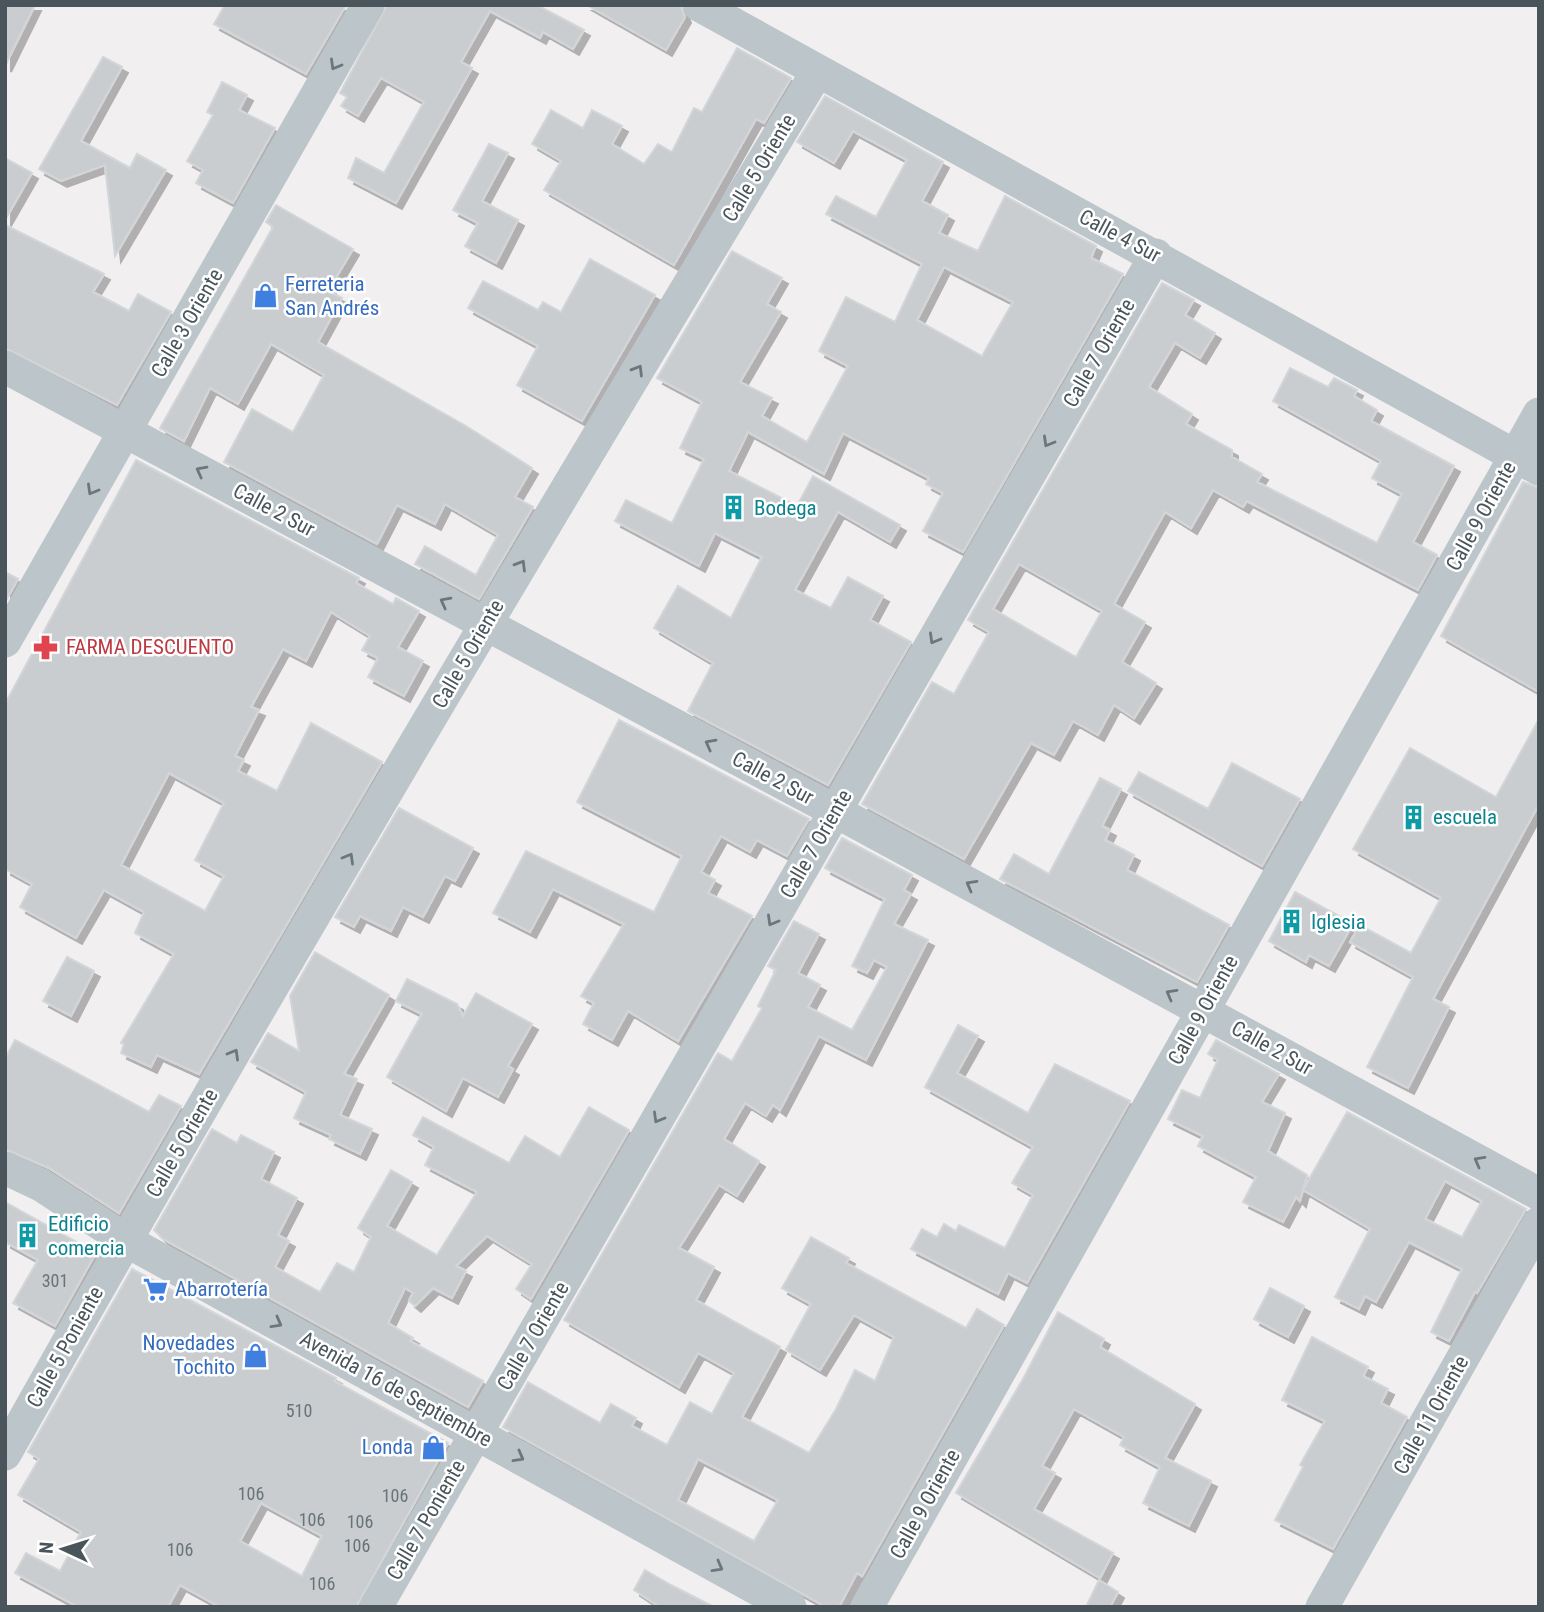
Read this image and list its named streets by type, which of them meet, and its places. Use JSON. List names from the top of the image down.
{
  "streets": {
    "street": [
      "Calle 5 Oriente",
      "Calle 4 Sur",
      "Calle 3 Oriente",
      "Calle 7 Oriente",
      "Calle 2 Sur",
      "Calle 9 Oriente",
      "Calle 5 Poniente",
      "Avenida 16 de Septiembre",
      "Calle 11 Oriente",
      "Calle 7 Poniente"
    ]
  },
  "crossings": [
    ["Calle 5 Oriente", "Calle 4 Sur"],
    ["Calle 5 Oriente", "Calle 2 Sur"],
    ["Calle 5 Oriente", "Calle 5 Poniente"],
    ["Calle 5 Oriente", "Avenida 16 de Septiembre"],
    ["Calle 4 Sur", "Calle 7 Oriente"],
    ["Calle 4 Sur", "Calle 9 Oriente"],
    ["Calle 3 Oriente", "Calle 2 Sur"],
    ["Calle 7 Oriente", "Calle 2 Sur"],
    ["Calle 7 Oriente", "Avenida 16 de Septiembre"],
    ["Calle 7 Oriente", "Calle 7 Poniente"],
    ["Calle 2 Sur", "Calle 9 Oriente"],
    ["Calle 5 Poniente", "Avenida 16 de Septiembre"],
    ["Avenida 16 de Septiembre", "Calle 7 Poniente"]
  ],
  "one_way": [
    "Calle 5 Oriente",
    "Calle 3 Oriente",
    "Calle 7 Oriente",
    "Calle 2 Sur",
    "Avenida 16 de Septiembre"
  ],
  "places": {
    "shop": ["Ferreteria San Andrés", "Novedades Tochito", "Londa"],
    "building": [
      "Bodega",
      "escuela",
      "Iglesia",
      "Edificio comercia"
    ],
    "pharmacy": ["FARMA DESCUENTO"],
    "supermarket": ["Abarrotería"]
  },
  "house_numbers": [
    "301",
    "510",
    "106",
    "106",
    "106",
    "106",
    "106",
    "106",
    "106"
  ],
  "north": "left"
}
